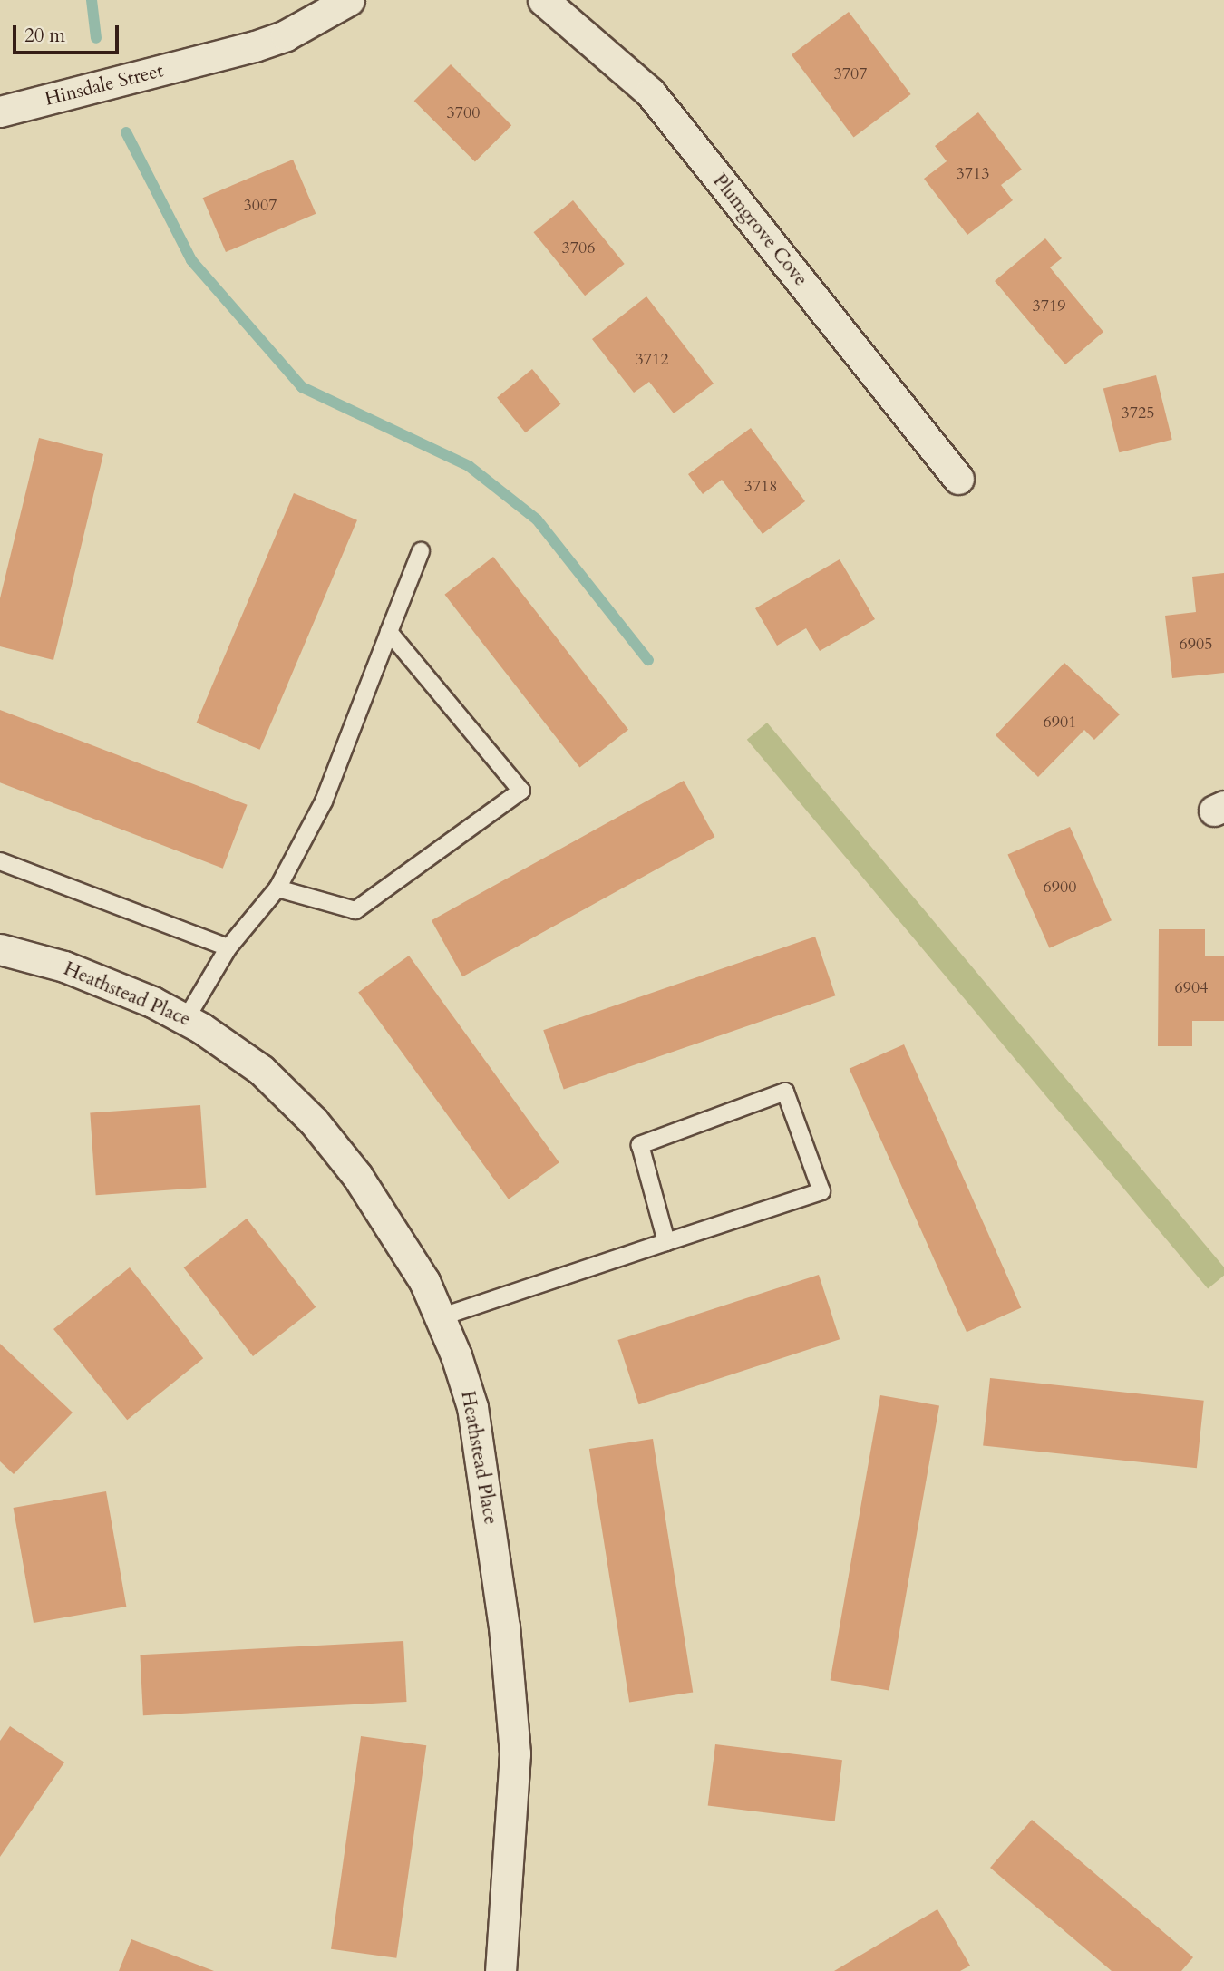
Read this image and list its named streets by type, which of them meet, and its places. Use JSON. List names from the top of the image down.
{
  "streets": {
    "street": ["Hinsdale Street", "Plumgrove Cove", "Heathstead Place"]
  },
  "house_numbers": [
    "3707",
    "3700",
    "3713",
    "3007",
    "3706",
    "3719",
    "3712",
    "3725",
    "3718",
    "6905",
    "6901",
    "6900",
    "6904"
  ],
  "scale_bar": "20 m"
}
